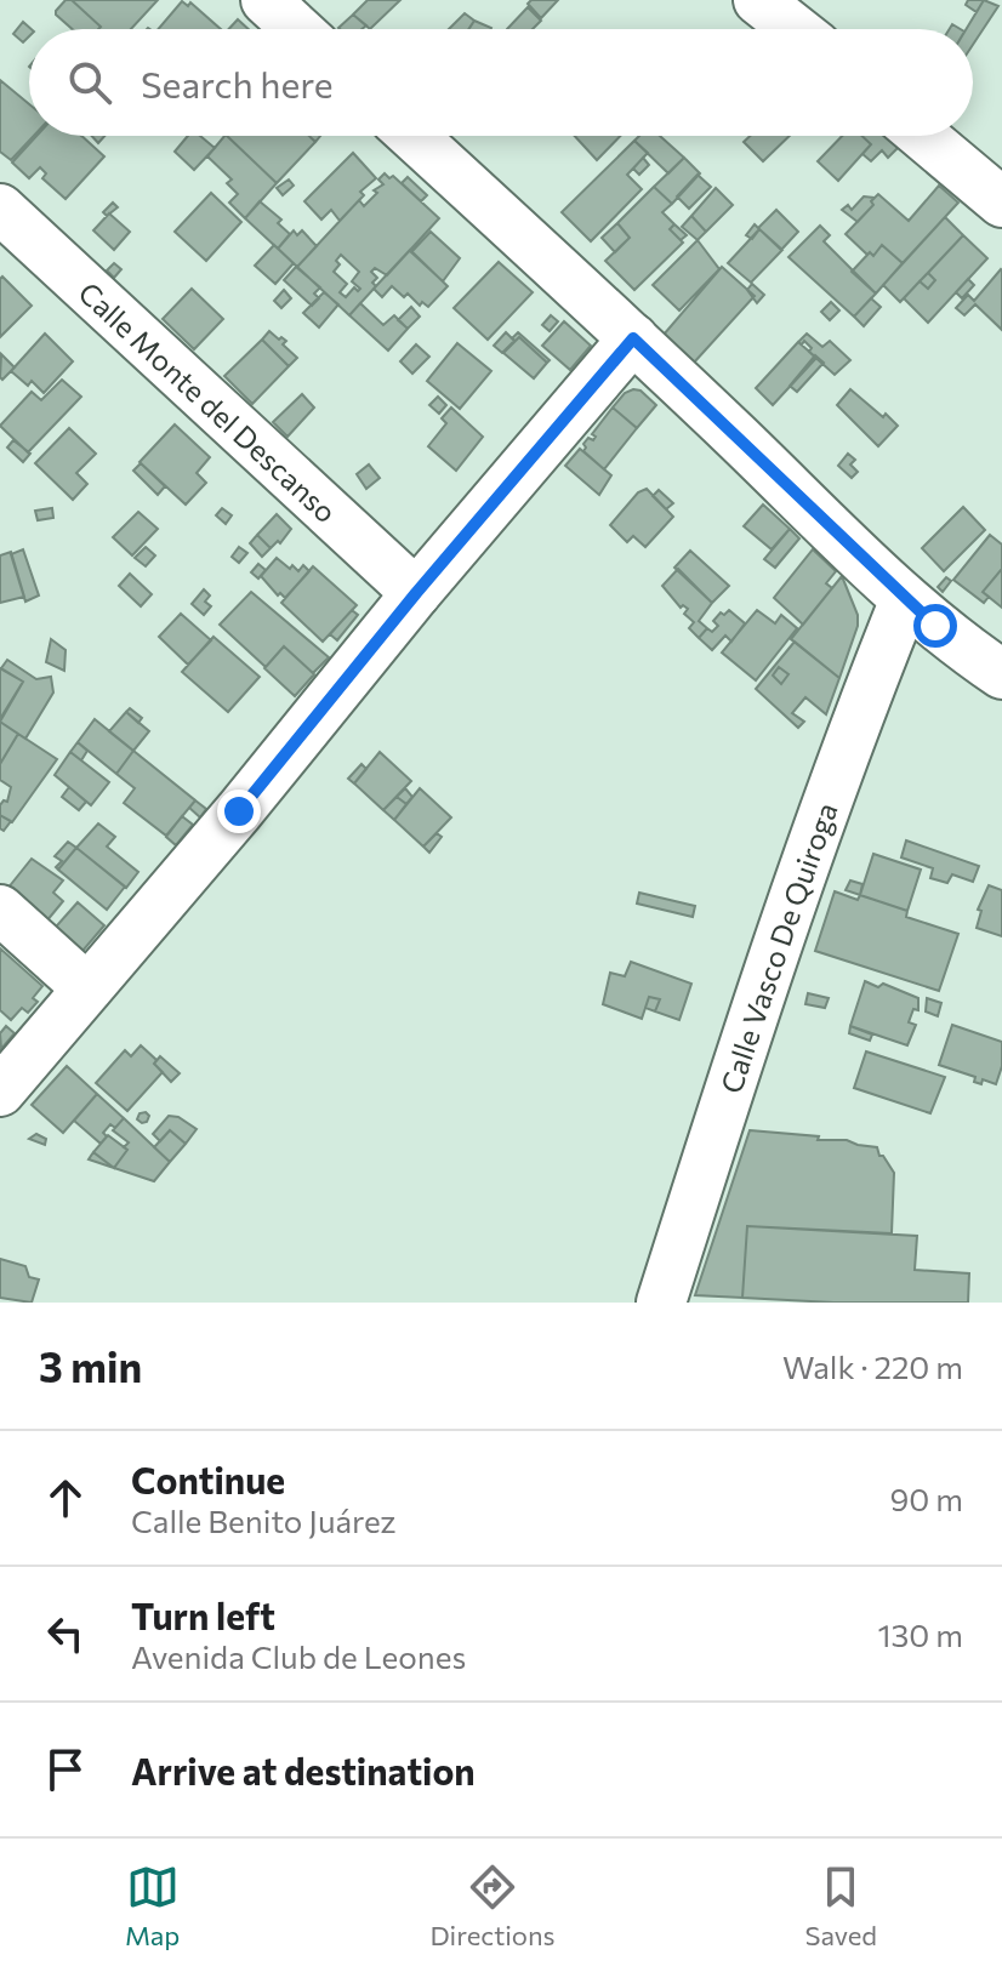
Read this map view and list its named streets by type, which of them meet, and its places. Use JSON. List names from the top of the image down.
{
  "streets": {
    "street": ["Calle Monte del Descanso", "Calle Vasco De Quiroga"]
  },
  "page": {
    "search": "Search here",
    "heading": ["3 min", "Walk · 220 m"],
    "list": [
      ["Continue", "Calle Benito Juárez", "90 m"],
      ["Turn left", "Avenida Club de Leones", "130 m"],
      "Arrive at destination"
    ],
    "nav": ["Map", "Directions", "Saved"]
  }
}
